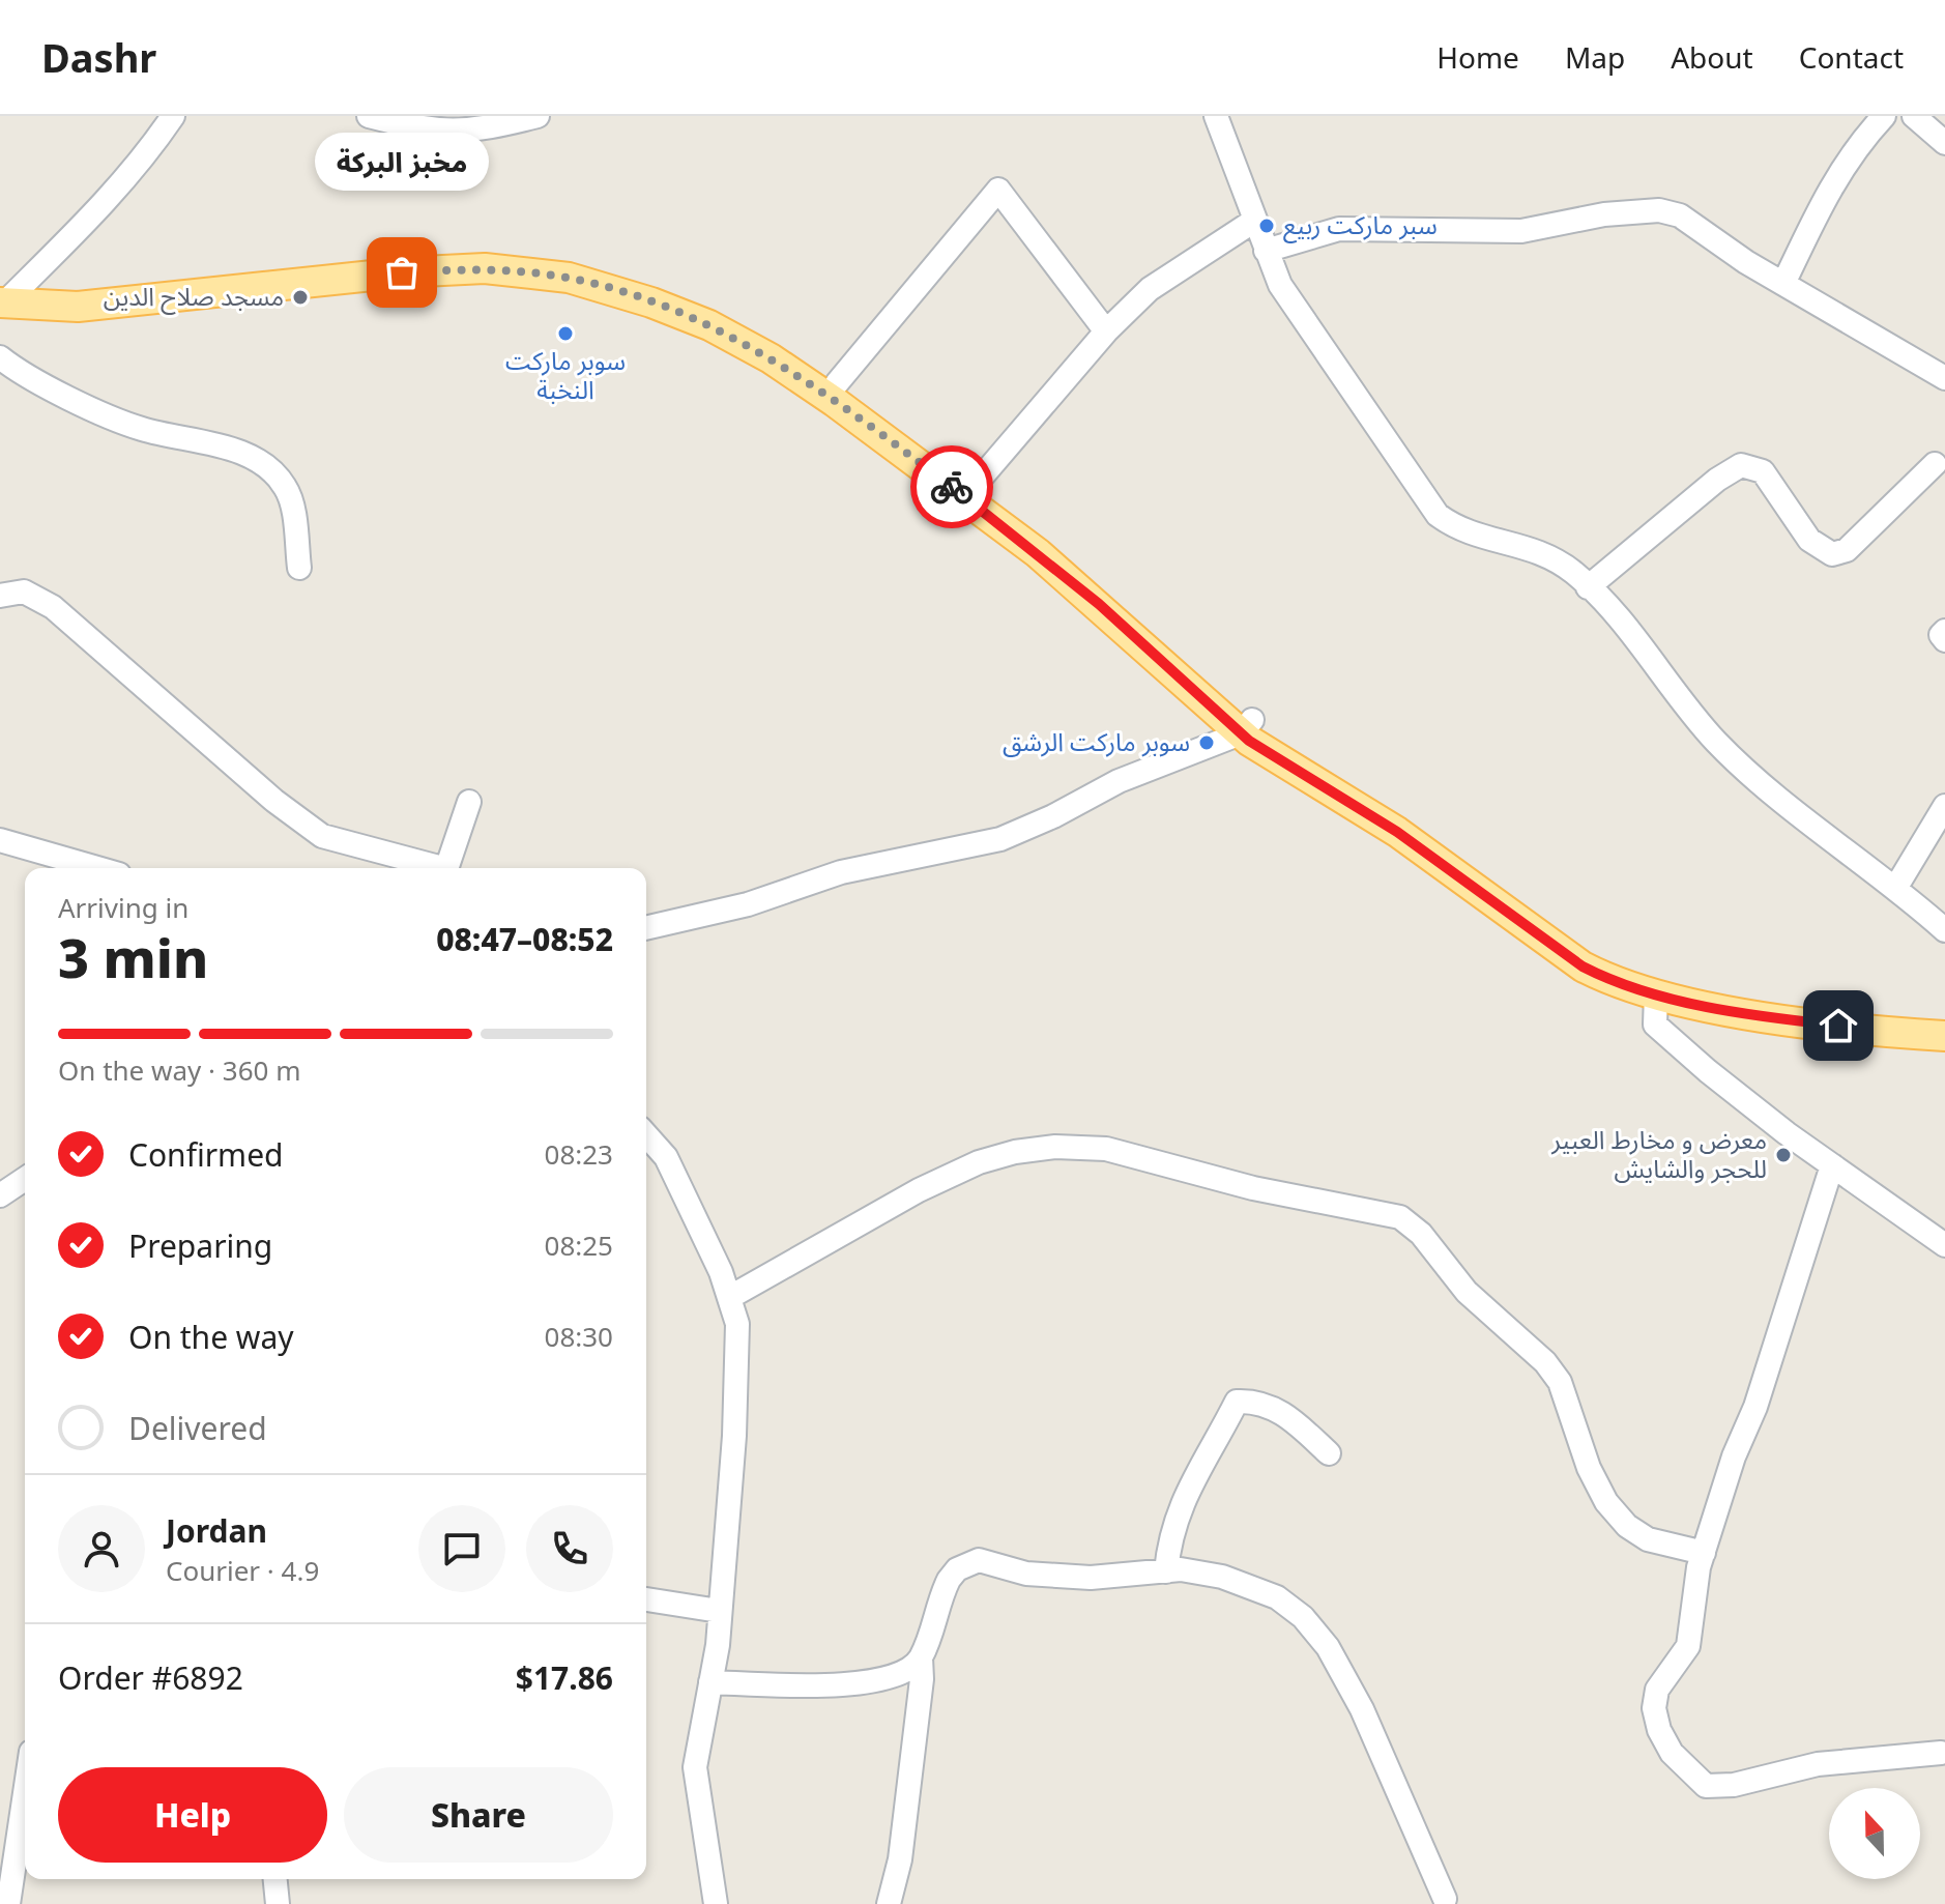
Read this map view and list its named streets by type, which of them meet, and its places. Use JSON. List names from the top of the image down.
{
  "places": [
    "سبر ماركت ربيع",
    "مخبز البركة",
    "مسجد صلاح الدين",
    "سوبر ماركت النخبة",
    "سوبر ماركت الرشق",
    "معرض و مخارط العبير للحجر والشايش"
  ],
  "north": "top",
  "page": {
    "header": "Dashr",
    "nav": [
      "Home",
      "Map",
      "About",
      "Contact"
    ],
    "bubble": "مخبز البركة",
    "heading": ["3 min", "Arriving in", "08:47–08:52"],
    "panel": [
      "Jordan",
      "Courier · 4.9",
      "Order #6892",
      "$17.86"
    ],
    "bar": "On the way · 360 m",
    "list": [
      ["Confirmed", "08:23"],
      ["Preparing", "08:25"],
      ["On the way", "08:30"],
      "Delivered"
    ],
    "buttons": ["Help", "Share"]
  }
}
